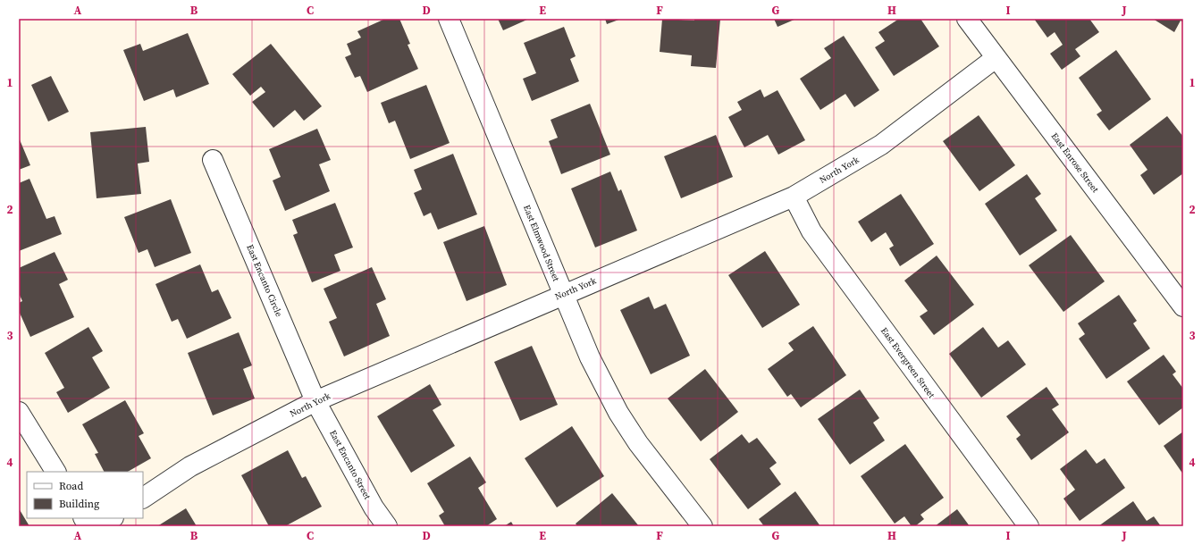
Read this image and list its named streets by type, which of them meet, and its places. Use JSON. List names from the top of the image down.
{
  "streets": {
    "street": [
      "East Enrose Street",
      "North York",
      "East Elmwood Street",
      "East Encanto Circle",
      "East Evergreen Street",
      "East Encanto Street"
    ]
  },
  "crossings": [
    ["East Enrose Street", "North York"],
    ["North York", "East Elmwood Street"],
    ["North York", "East Encanto Circle"],
    ["North York", "East Evergreen Street"],
    ["North York", "East Encanto Street"],
    ["East Encanto Circle", "East Encanto Street"]
  ],
  "legend": ["Road", "Building"],
  "grid": {
    "columns": [
      "A",
      "B",
      "C",
      "D",
      "E",
      "F",
      "G",
      "H",
      "I",
      "J"
    ],
    "rows": [
      "1",
      "2",
      "3",
      "4"
    ]
  }
}
